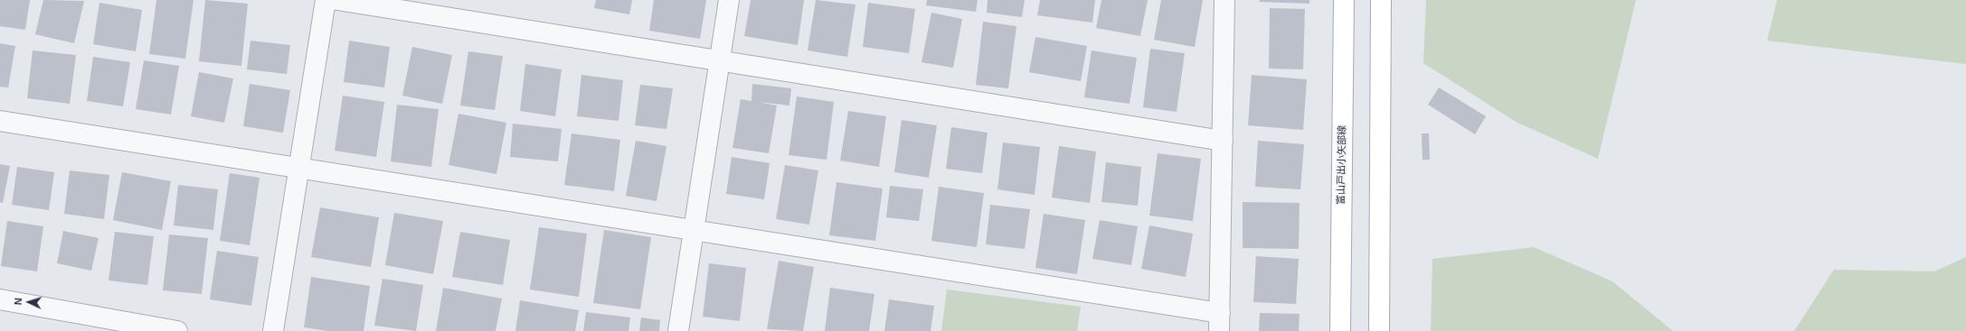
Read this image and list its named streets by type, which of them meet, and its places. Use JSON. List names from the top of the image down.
{
  "streets": {
    "main road": ["富山戸出小矢部線"]
  },
  "north": "left"
}
